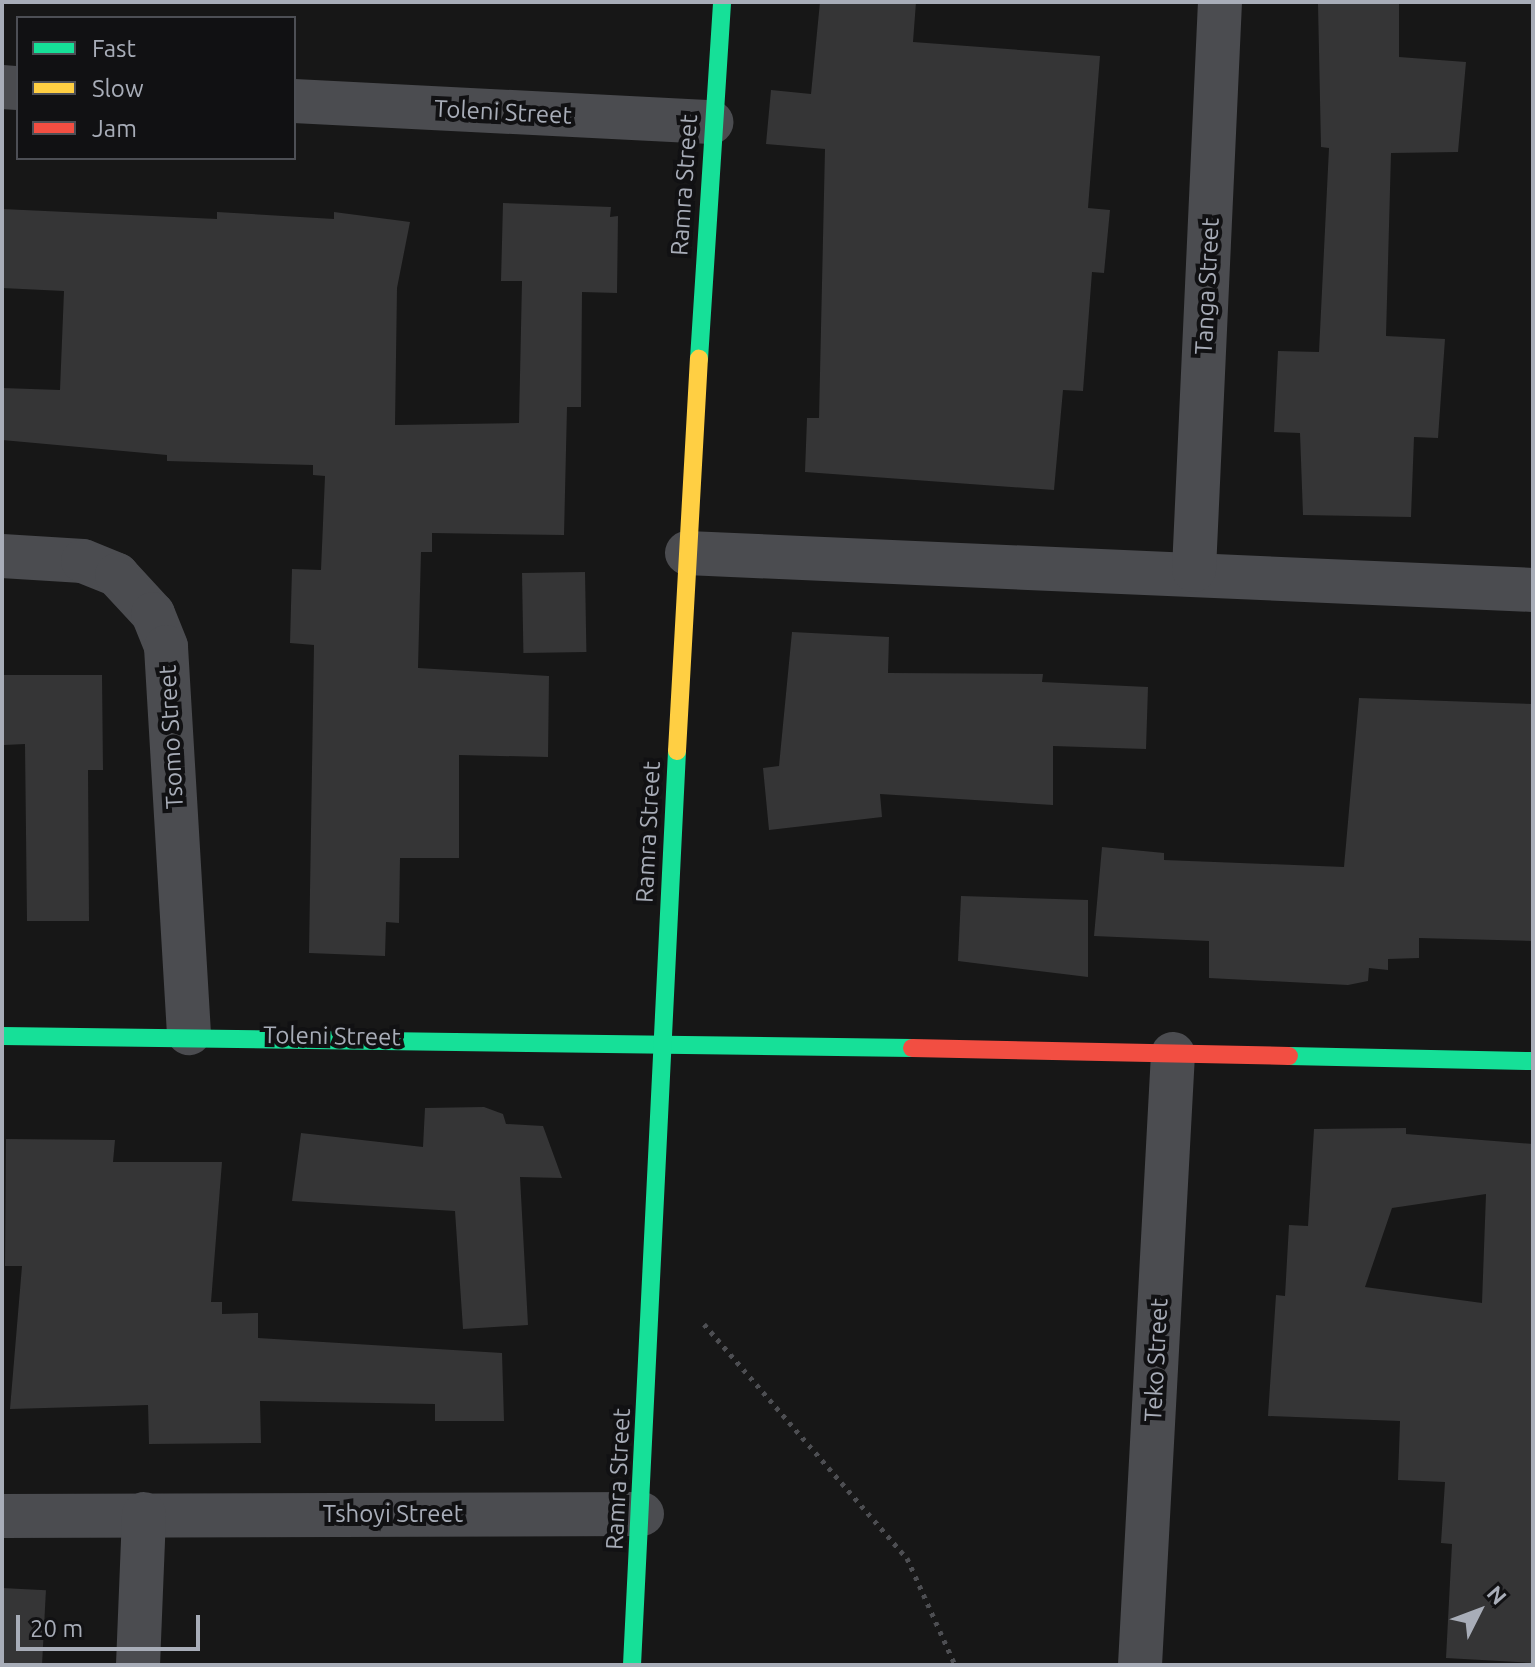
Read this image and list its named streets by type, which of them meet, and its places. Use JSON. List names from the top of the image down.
{
  "streets": {
    "street": [
      "Toleni Street",
      "Ramra Street",
      "Tanga Street",
      "Tsomo Street",
      "Teko Street",
      "Tshoyi Street"
    ]
  },
  "crossings": [
    ["Toleni Street", "Ramra Street"],
    ["Toleni Street", "Tsomo Street"],
    ["Ramra Street", "Tshoyi Street"]
  ],
  "legend": ["Fast", "Slow", "Jam"],
  "scale_bar": "20 m",
  "north": "top right"
}
